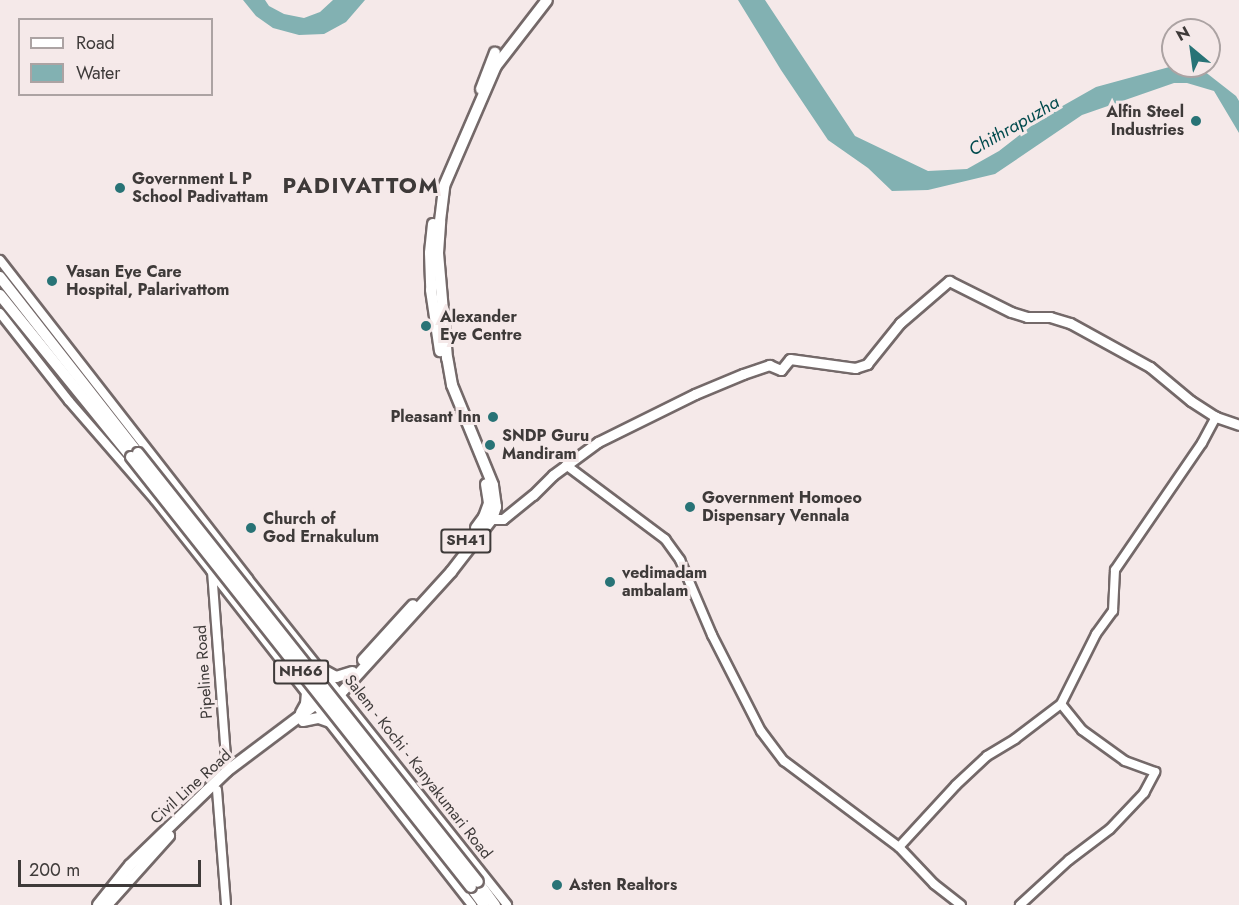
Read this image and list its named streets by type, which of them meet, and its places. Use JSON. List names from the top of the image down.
{
  "streets": {
    "main road": [
      "SH41",
      "NH66",
      "Salem - Kochi - Kanyakumari Road",
      "Civil Line Road"
    ],
    "street": ["Pipeline Road"]
  },
  "crossings": [
    ["SH41", "Salem - Kochi - Kanyakumari Road"],
    ["Pipeline Road", "Salem - Kochi - Kanyakumari Road"],
    ["Pipeline Road", "Civil Line Road"],
    ["Salem - Kochi - Kanyakumari Road", "Civil Line Road"]
  ],
  "districts": ["PADIVATTOM"],
  "water": ["Chithrapuzha"],
  "places": [
    "Alfin Steel Industries",
    "Government L P School Padivattam",
    "Vasan Eye Care Hospital, Palarivattom",
    "Alexander Eye Centre",
    "Pleasant Inn",
    "SNDP Guru Mandiram",
    "Government Homoeo Dispensary Vennala",
    "Church of God Ernakulum",
    "vedimadam ambalam",
    "Asten Realtors"
  ],
  "legend": ["Road", "Water"],
  "scale_bar": "200 m",
  "north": "top left"
}
